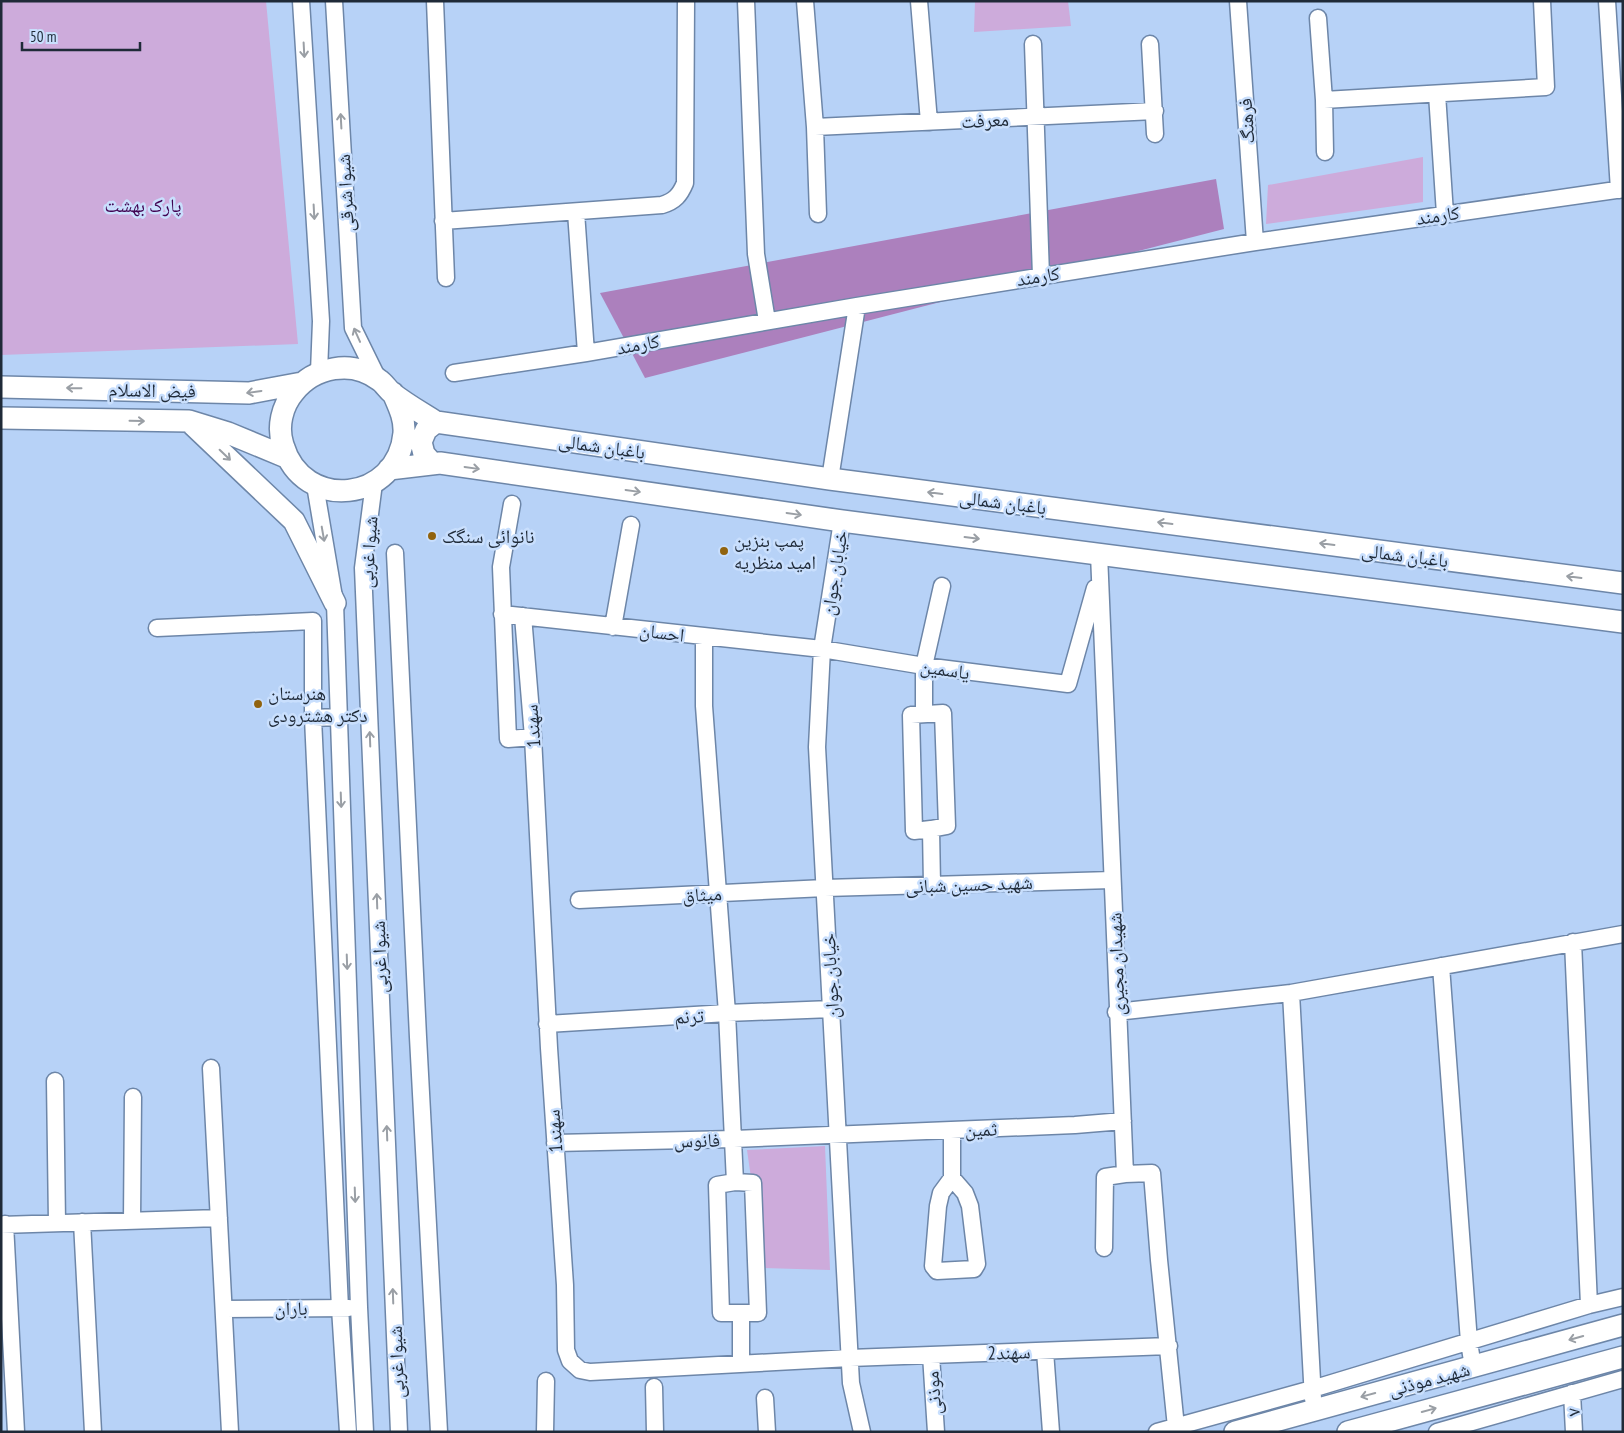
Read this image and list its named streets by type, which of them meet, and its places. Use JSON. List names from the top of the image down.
{
  "streets": {
    "main road": ["فیض الاسلام", "باغبان شمالی", "شهید موذنی"],
    "street": [
      "معرفت",
      "فرهنگ",
      "شیوا شرقی",
      "کارمند",
      "شیوا غربی",
      "خیابان جوان",
      "احسان",
      "یاسمین",
      "1سهند",
      "شهید حسین شبانی",
      "میثاق",
      "شهیدان مجیری",
      "ترنم",
      "ثمین",
      "فانوس",
      "باران",
      "2سهند",
      "موذنی",
      "۷"
    ]
  },
  "crossings": [
    ["فرهنگ", "کارمند"],
    ["شیوا شرقی", "فیض الاسلام"],
    ["شیوا شرقی", "باغبان شمالی"],
    ["شیوا شرقی", "شیوا غربی"],
    ["فیض الاسلام", "باغبان شمالی"],
    ["فیض الاسلام", "شیوا غربی"],
    ["باغبان شمالی", "شیوا غربی"],
    ["باغبان شمالی", "خیابان جوان"],
    ["باغبان شمالی", "یاسمین"],
    ["باغبان شمالی", "شهیدان مجیری"],
    ["شیوا غربی", "باران"],
    ["خیابان جوان", "احسان"],
    ["خیابان جوان", "یاسمین"],
    ["خیابان جوان", "1سهند"],
    ["خیابان جوان", "شهید حسین شبانی"],
    ["خیابان جوان", "میثاق"],
    ["خیابان جوان", "ترنم"],
    ["خیابان جوان", "ثمین"],
    ["خیابان جوان", "فانوس"],
    ["خیابان جوان", "2سهند"],
    ["احسان", "یاسمین"],
    ["احسان", "1سهند"],
    ["یاسمین", "شهیدان مجیری"],
    ["1سهند", "ترنم"],
    ["1سهند", "فانوس"],
    ["1سهند", "2سهند"],
    ["شهید حسین شبانی", "میثاق"],
    ["شهید حسین شبانی", "شهیدان مجیری"],
    ["شهیدان مجیری", "ثمین"],
    ["ثمین", "فانوس"],
    ["2سهند", "موذنی"]
  ],
  "parks": ["پارک بهشت"],
  "places": ["نانوائی سنگک", "پمپ بنزین امید منظریه", "هنرستان دکتر هشترودی"],
  "scale_bar": "50 m"
}
